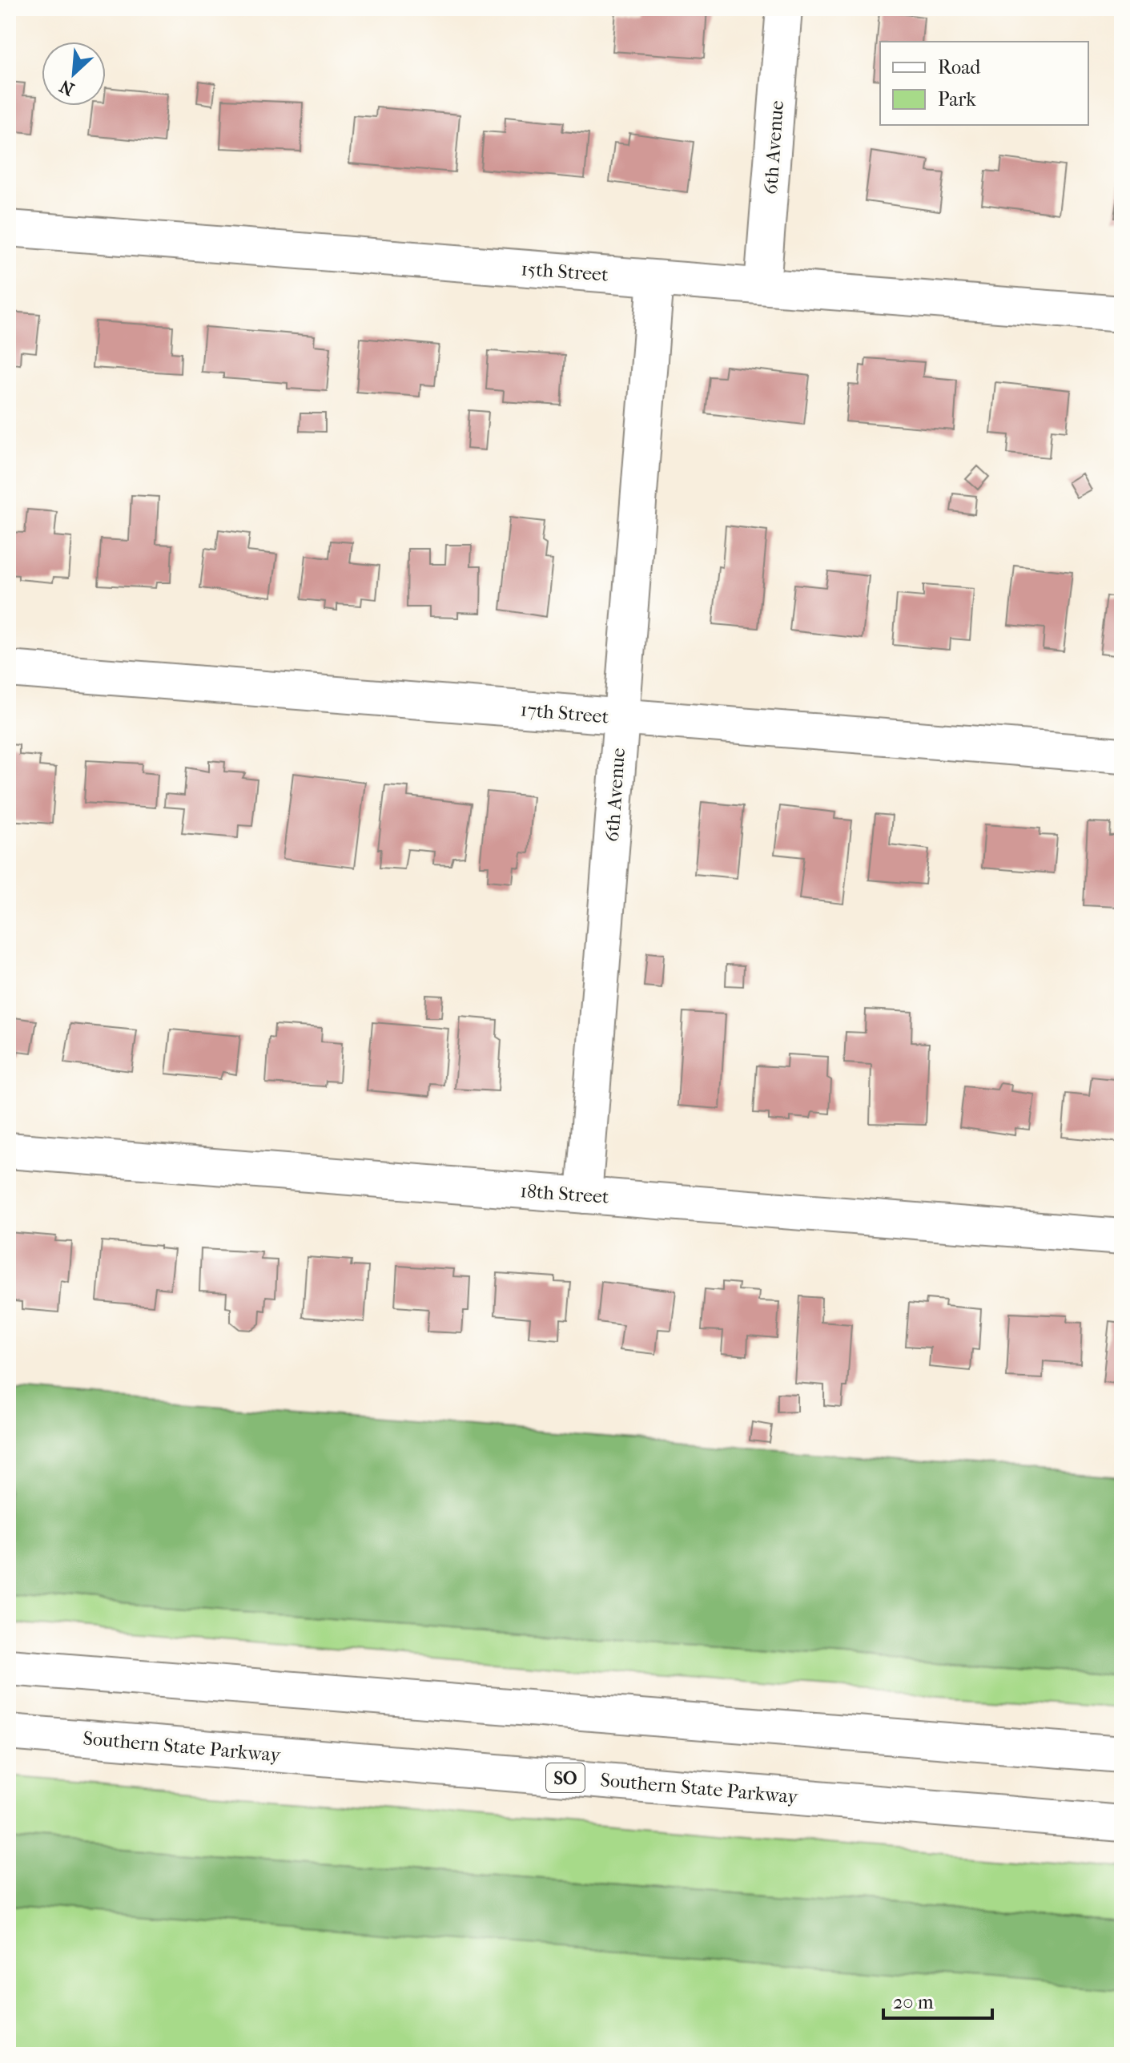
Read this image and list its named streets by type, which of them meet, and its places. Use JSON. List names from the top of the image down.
{
  "streets": {
    "main road": [
      "6th Avenue",
      "15th Street",
      "17th Street",
      "18th Street",
      "Southern State Parkway",
      "SO"
    ]
  },
  "crossings": [
    ["6th Avenue", "15th Street"],
    ["6th Avenue", "17th Street"],
    ["6th Avenue", "18th Street"]
  ],
  "legend": ["Road", "Park"],
  "scale_bar": "20 m",
  "north": "bottom left"
}
